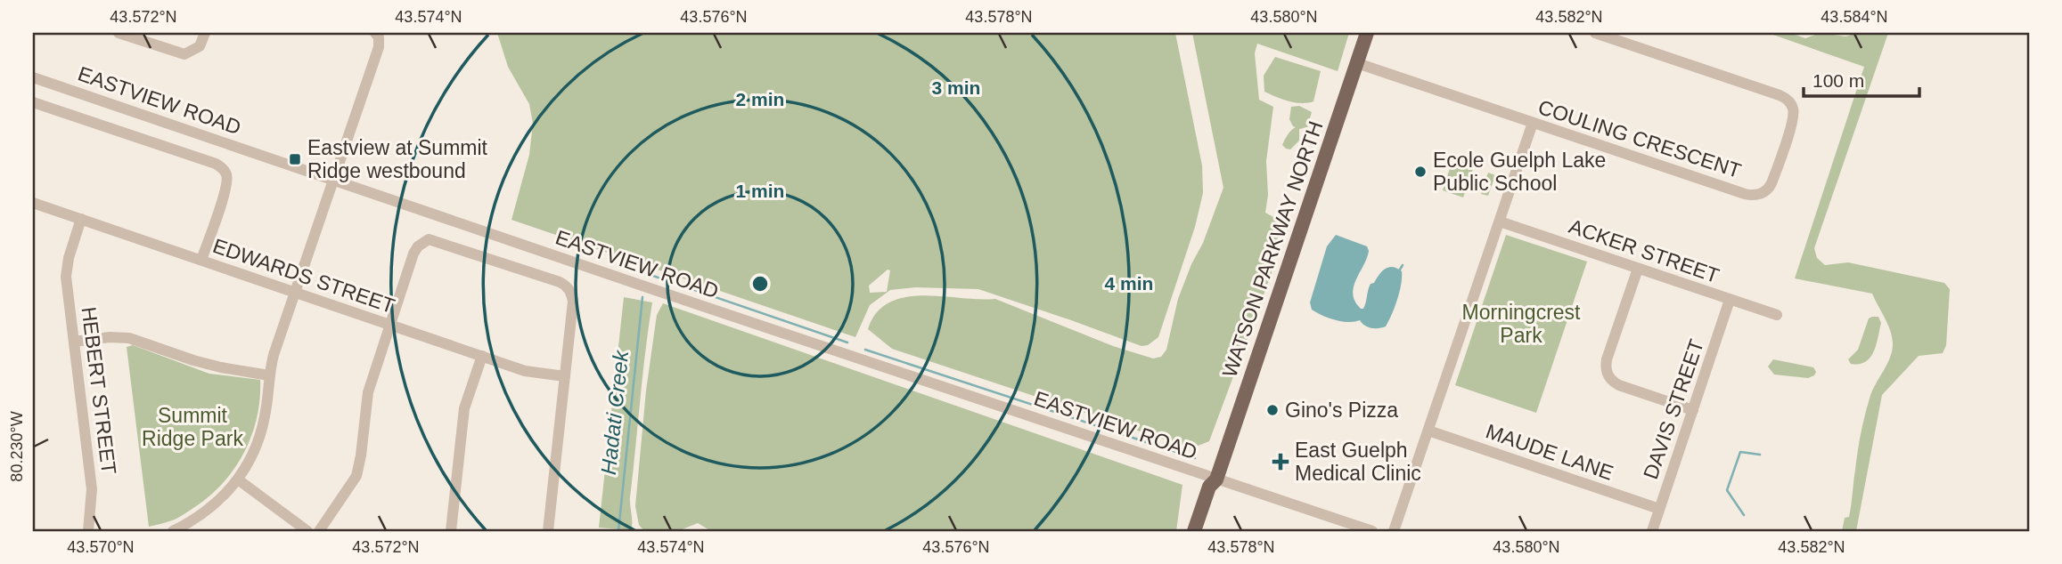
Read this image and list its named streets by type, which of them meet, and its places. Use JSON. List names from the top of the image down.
{
  "streets": {
    "main road": ["WATSON PARKWAY NORTH"],
    "street": [
      "EASTVIEW ROAD",
      "COULING CRESCENT",
      "ACKER STREET",
      "EDWARDS STREET",
      "HEBERT STREET",
      "DAVIS STREET",
      "MAUDE LANE"
    ]
  },
  "crossings": [
    ["EASTVIEW ROAD", "WATSON PARKWAY NORTH"],
    ["COULING CRESCENT", "WATSON PARKWAY NORTH"],
    ["ACKER STREET", "DAVIS STREET"],
    ["EDWARDS STREET", "HEBERT STREET"],
    ["DAVIS STREET", "MAUDE LANE"]
  ],
  "water": ["Hadati Creek"],
  "parks": ["Morningcrest Park", "Summit Ridge Park"],
  "places": {
    "transit": ["Eastview at Summit Ridge westbound"],
    "other": ["Ecole Guelph Lake Public School", "Gino's Pizza"],
    "health": ["East Guelph Medical Clinic"]
  },
  "scale_bar": "100 m",
  "coordinates": [
    "43.572°N",
    "43.574°N",
    "43.576°N",
    "43.578°N",
    "43.580°N",
    "43.582°N",
    "43.584°N",
    "80.230°W",
    "43.570°N"
  ],
  "rings": [
    "3 min",
    "2 min",
    "1 min",
    "4 min"
  ]
}
